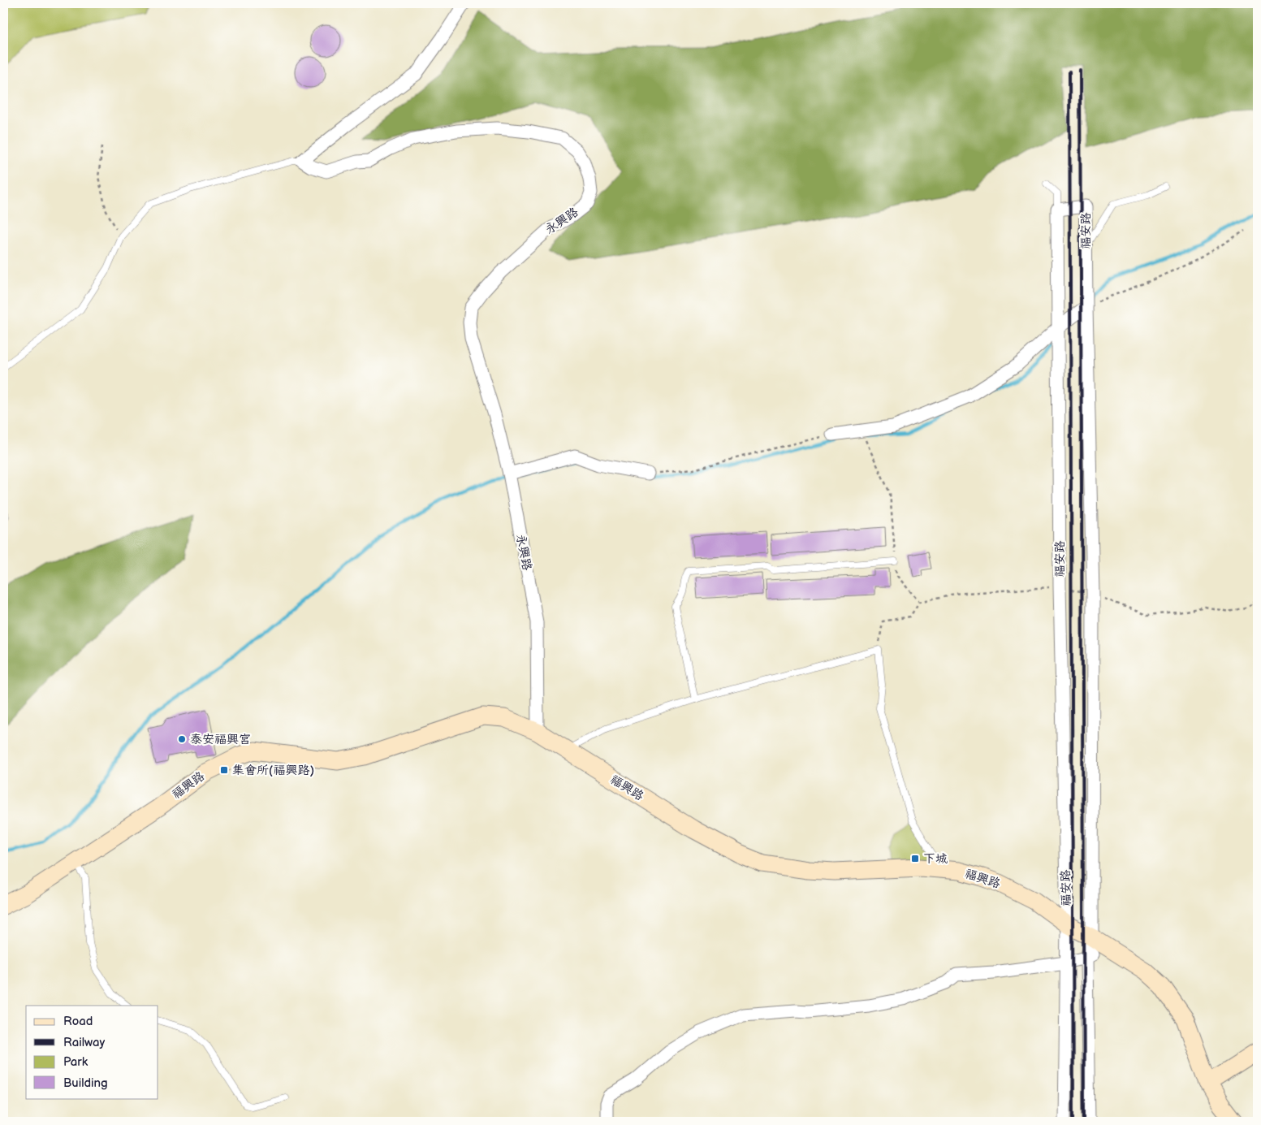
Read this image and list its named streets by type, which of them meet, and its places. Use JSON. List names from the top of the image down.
{
  "streets": {
    "street": ["永興路", "福安路", "福興路"]
  },
  "crossings": [
    ["永興路", "福興路"],
    ["福安路", "福興路"]
  ],
  "places": {
    "other": ["泰安福興宮"],
    "transit": ["集會所(福興路)", "下城"]
  },
  "legend": [
    "Road",
    "Railway",
    "Park",
    "Building"
  ]
}
